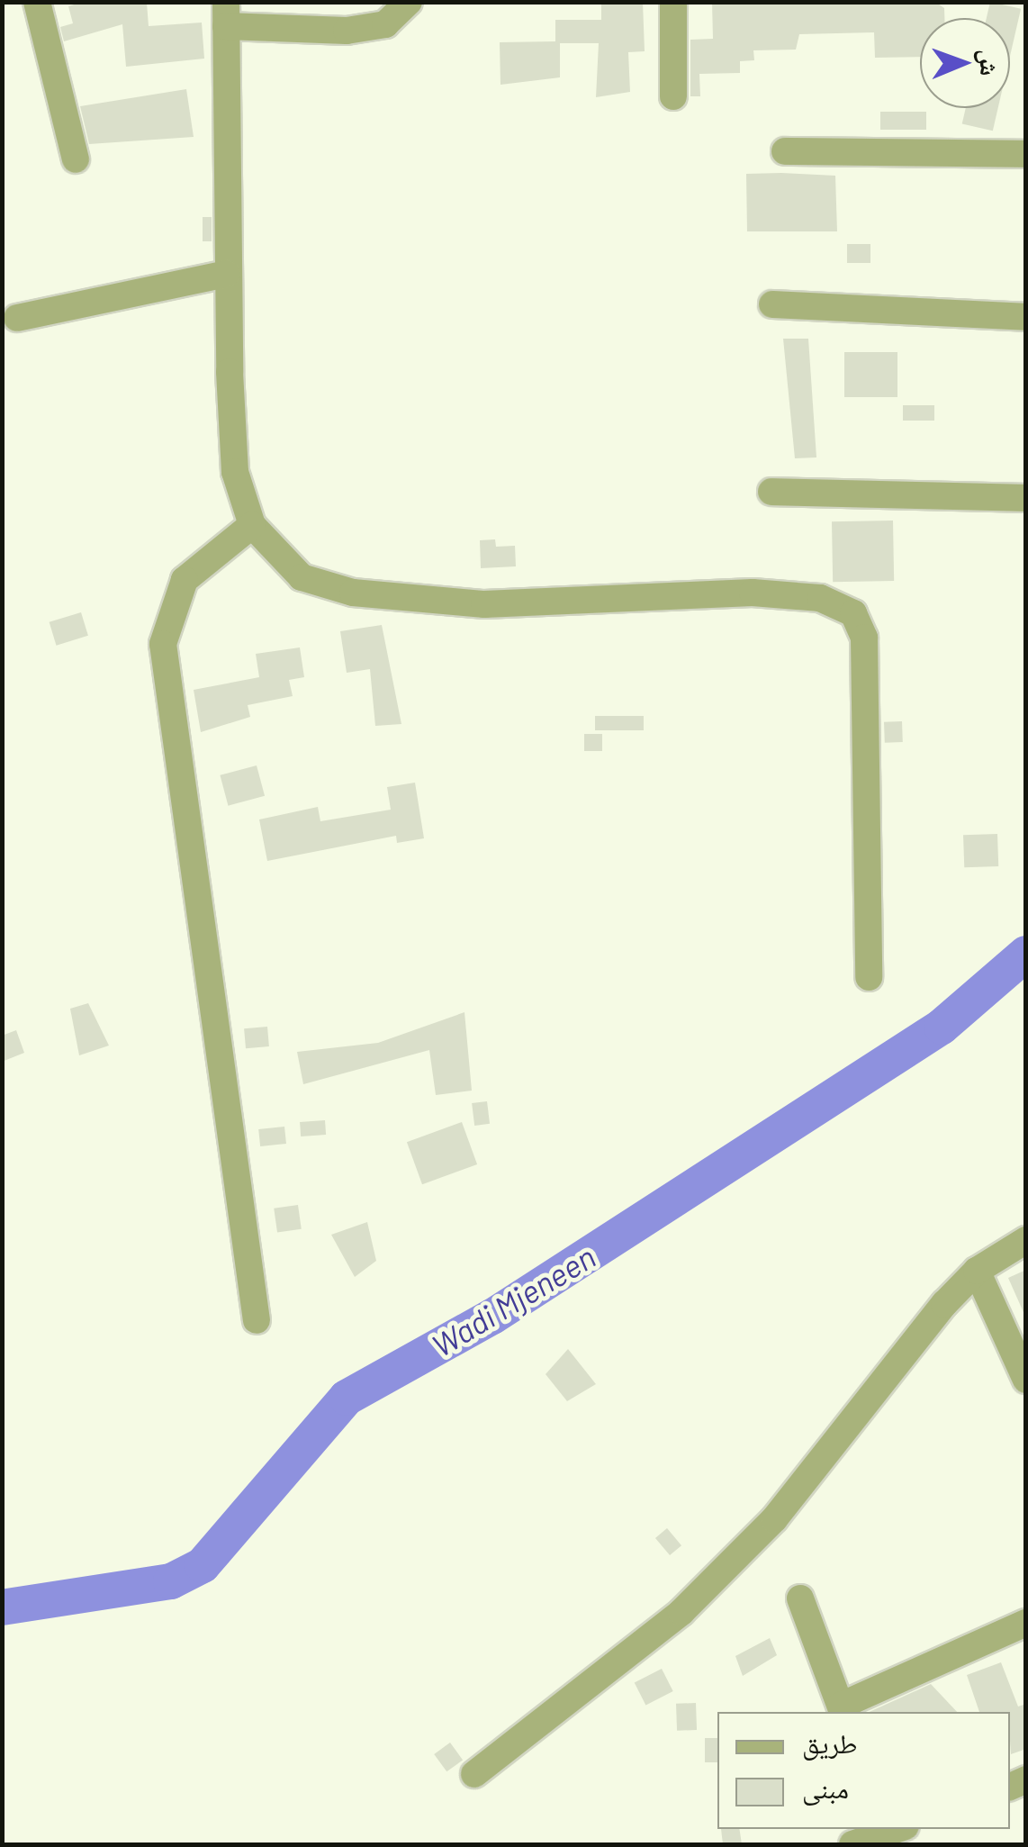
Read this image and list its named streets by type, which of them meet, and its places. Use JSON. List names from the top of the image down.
{
  "water": ["Wadi Mjeneen"],
  "legend": ["طريق", "مبنى"],
  "north": "right"
}
